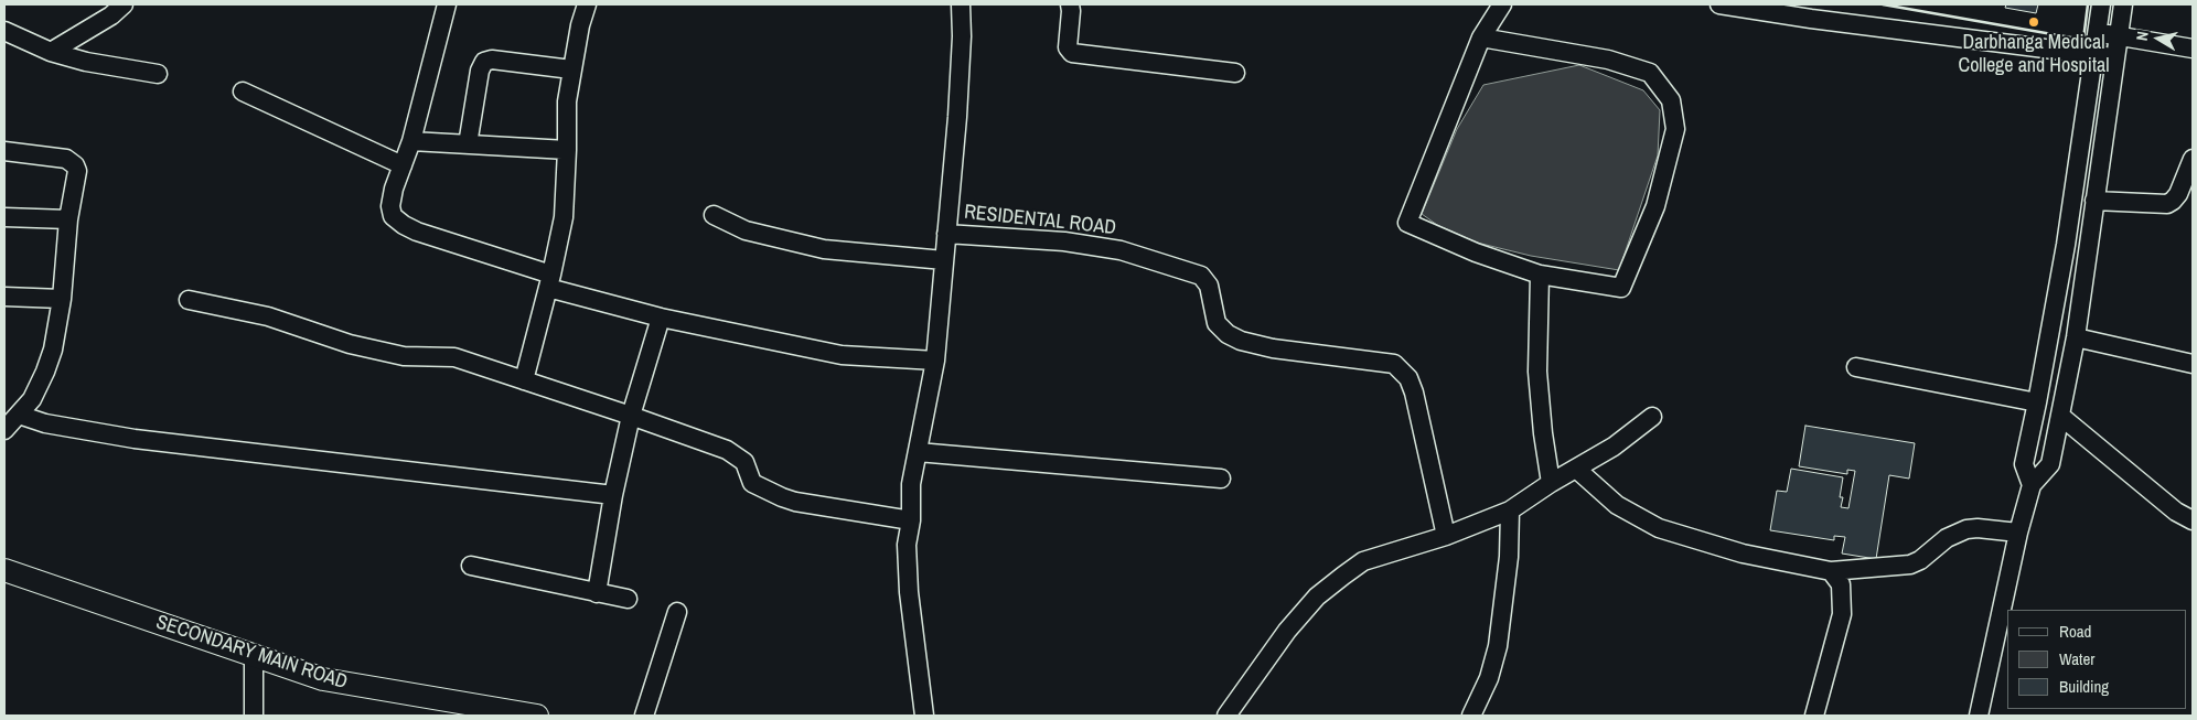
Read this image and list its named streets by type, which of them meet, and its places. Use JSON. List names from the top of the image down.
{
  "streets": {
    "main road": ["SECONDARY MAIN ROAD"],
    "street": ["RESIDENTAL ROAD"]
  },
  "places": ["Darbhanga Medical College and Hospital"],
  "legend": ["Road", "Water", "Building"],
  "north": "left"
}
